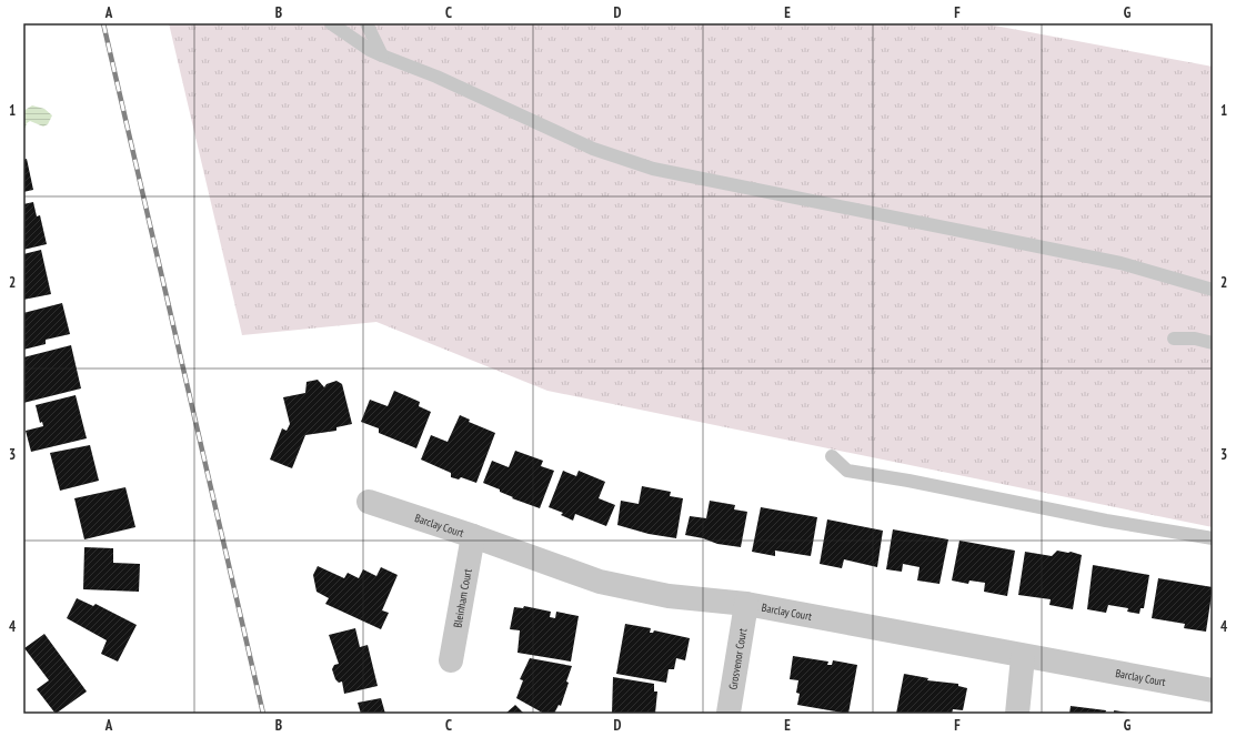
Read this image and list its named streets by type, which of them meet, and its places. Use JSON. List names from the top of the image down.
{
  "streets": {
    "street": ["Barclay Court", "Bleinham Court", "Grosvenor Court"]
  },
  "crossings": [
    ["Barclay Court", "Bleinham Court"],
    ["Barclay Court", "Grosvenor Court"]
  ],
  "grid": {
    "columns": [
      "A",
      "B",
      "C",
      "D",
      "E",
      "F",
      "G"
    ],
    "rows": [
      "1",
      "2",
      "3",
      "4"
    ]
  }
}
